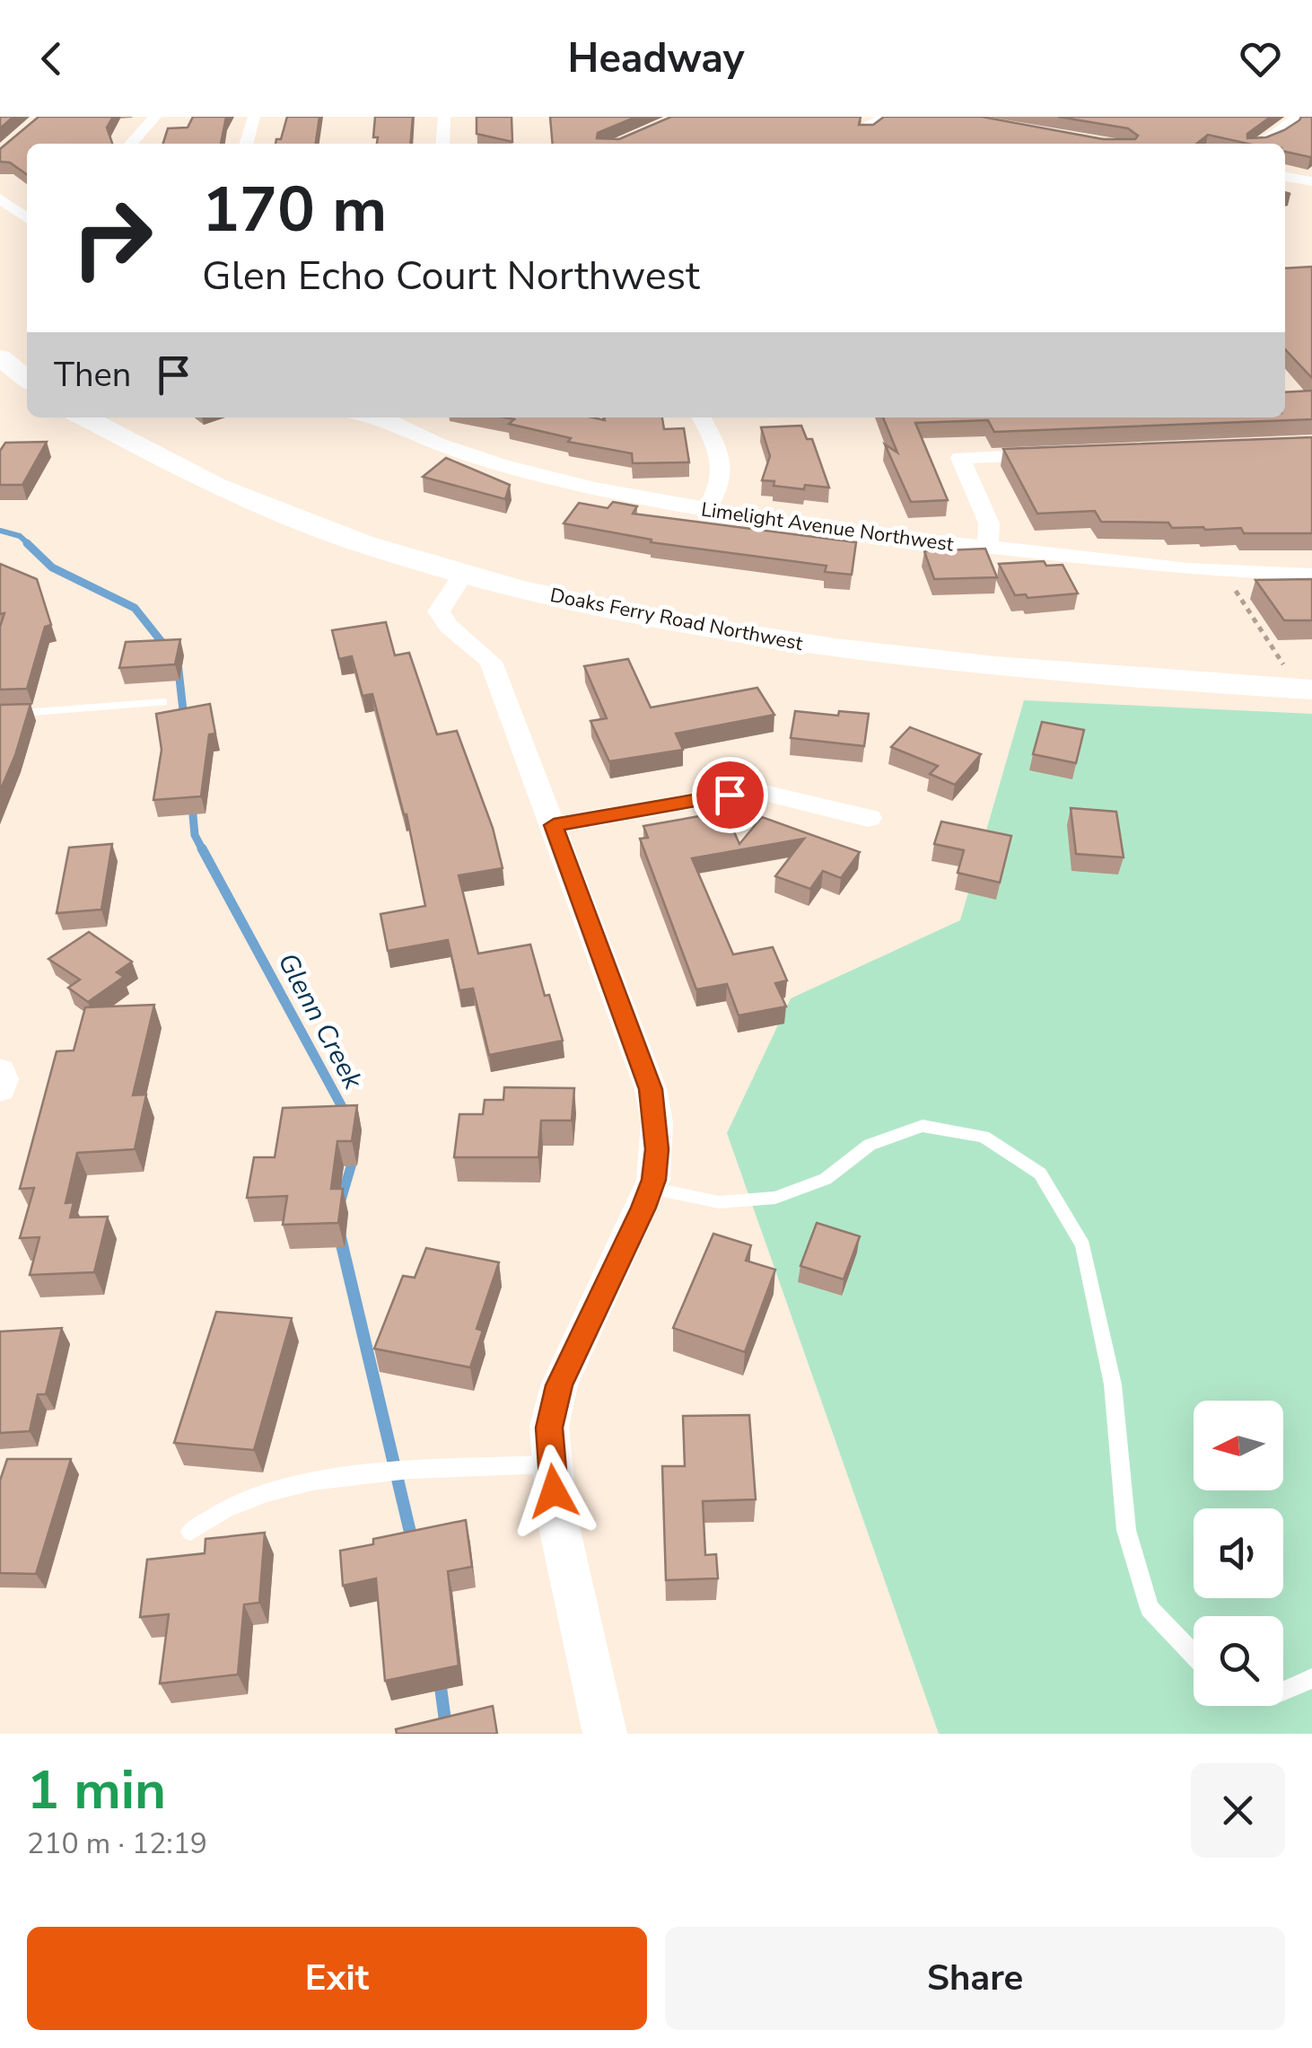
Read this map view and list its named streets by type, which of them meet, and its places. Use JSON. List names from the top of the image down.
{
  "streets": {
    "main road": ["Doaks Ferry Road Northwest"],
    "street": ["Limelight Avenue Northwest"]
  },
  "water": ["Glenn Creek"],
  "north": "left",
  "page": {
    "header": "Headway",
    "turn": ["170 m", "Glen Echo Court Northwest"],
    "then": "Then",
    "heading": ["1 min", "210 m · 12:19"],
    "buttons": ["Exit", "Share"]
  }
}
